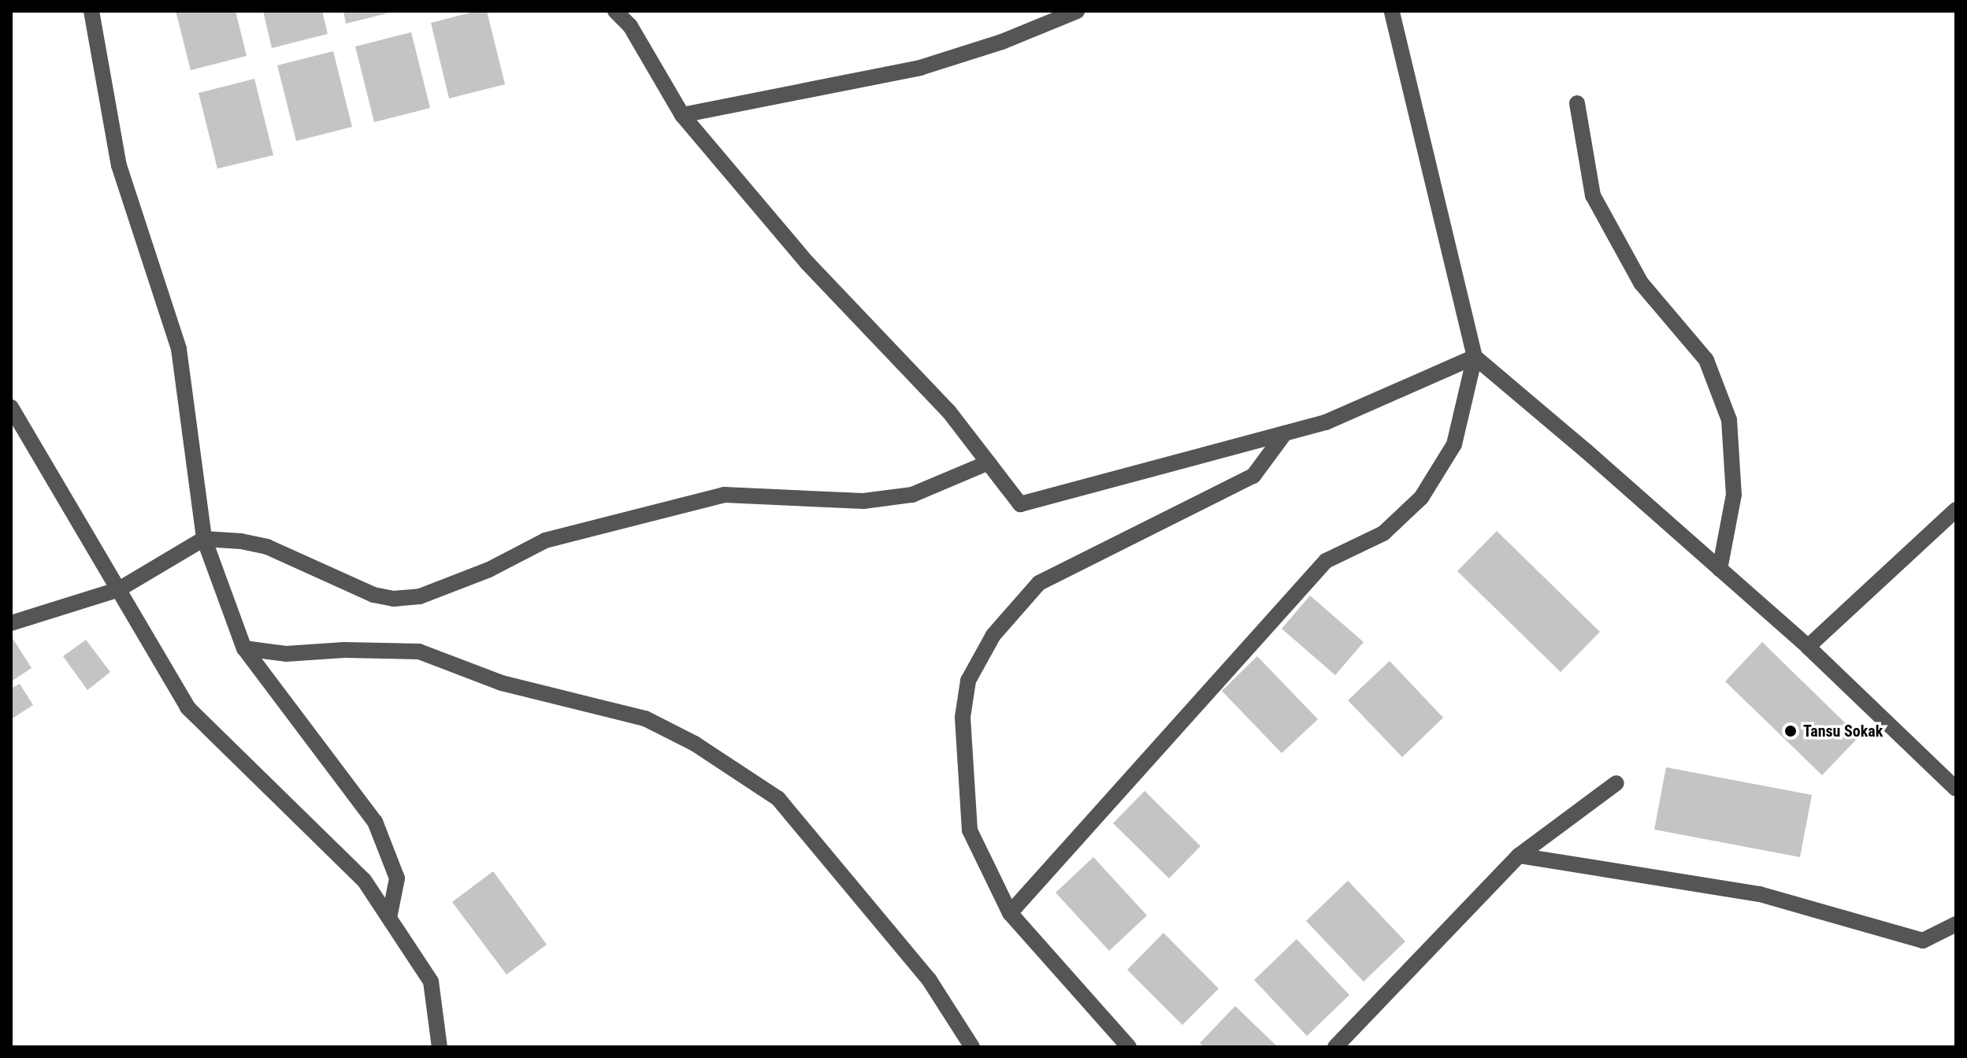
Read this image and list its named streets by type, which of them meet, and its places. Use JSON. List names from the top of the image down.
{
  "places": ["Tansu Sokak"]
}
